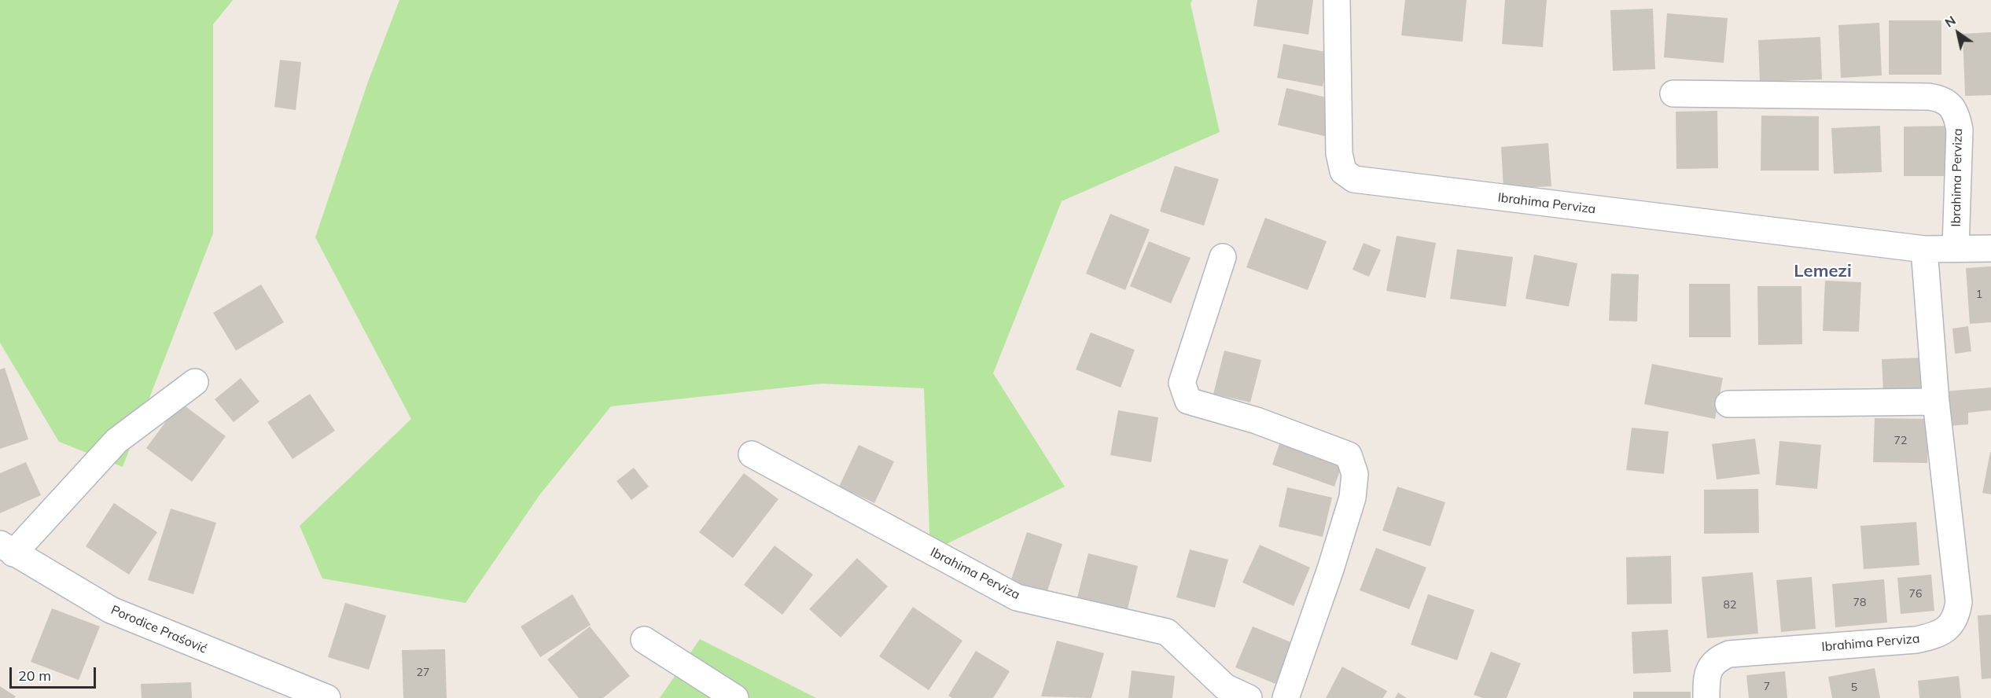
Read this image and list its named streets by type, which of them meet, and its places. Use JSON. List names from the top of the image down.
{
  "streets": {
    "street": ["Ibrahima Perviza", "Porodice Praśović"]
  },
  "districts": ["Lemezi"],
  "house_numbers": [
    "1",
    "72",
    "76",
    "78",
    "82",
    "27",
    "7",
    "5"
  ],
  "scale_bar": "20 m",
  "north": "top left"
}
